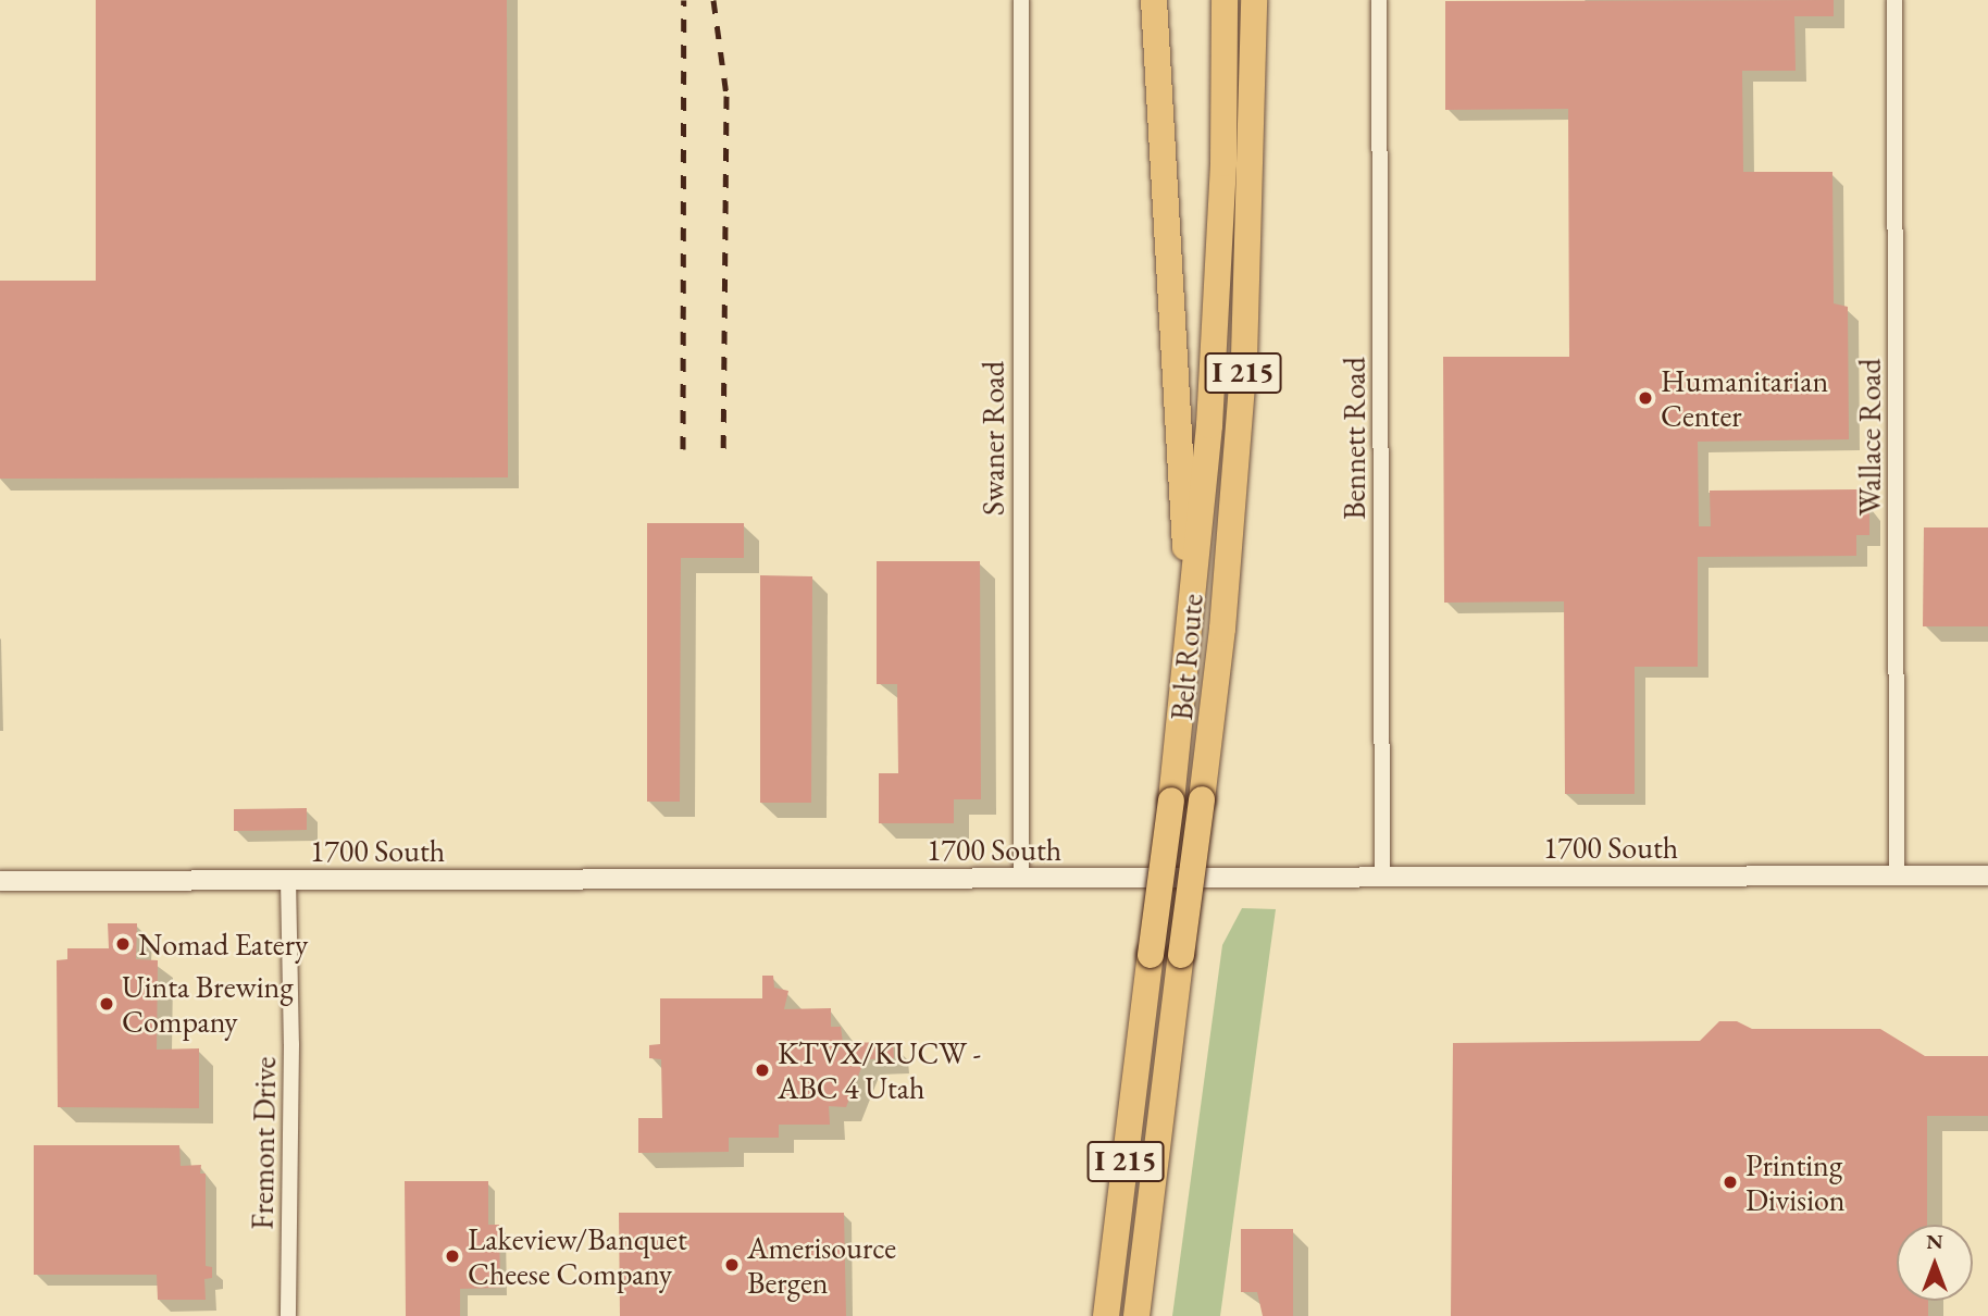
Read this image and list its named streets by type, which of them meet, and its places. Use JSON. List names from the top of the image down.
{
  "streets": {
    "highway": ["I 215", "Belt Route"],
    "street": [
      "Wallace Road",
      "Swaner Road",
      "Bennett Road",
      "1700 South",
      "Fremont Drive"
    ]
  },
  "crossings": [
    ["Wallace Road", "1700 South"],
    ["Swaner Road", "1700 South"],
    ["Bennett Road", "1700 South"],
    ["1700 South", "Fremont Drive"]
  ],
  "places": [
    "Humanitarian Center",
    "Nomad Eatery",
    "Uinta Brewing Company",
    "KTVX/KUCW - ABC 4 Utah",
    "Printing Division",
    "Lakeview/Banquet Cheese Company",
    "Amerisource Bergen"
  ],
  "north": "top"
}
